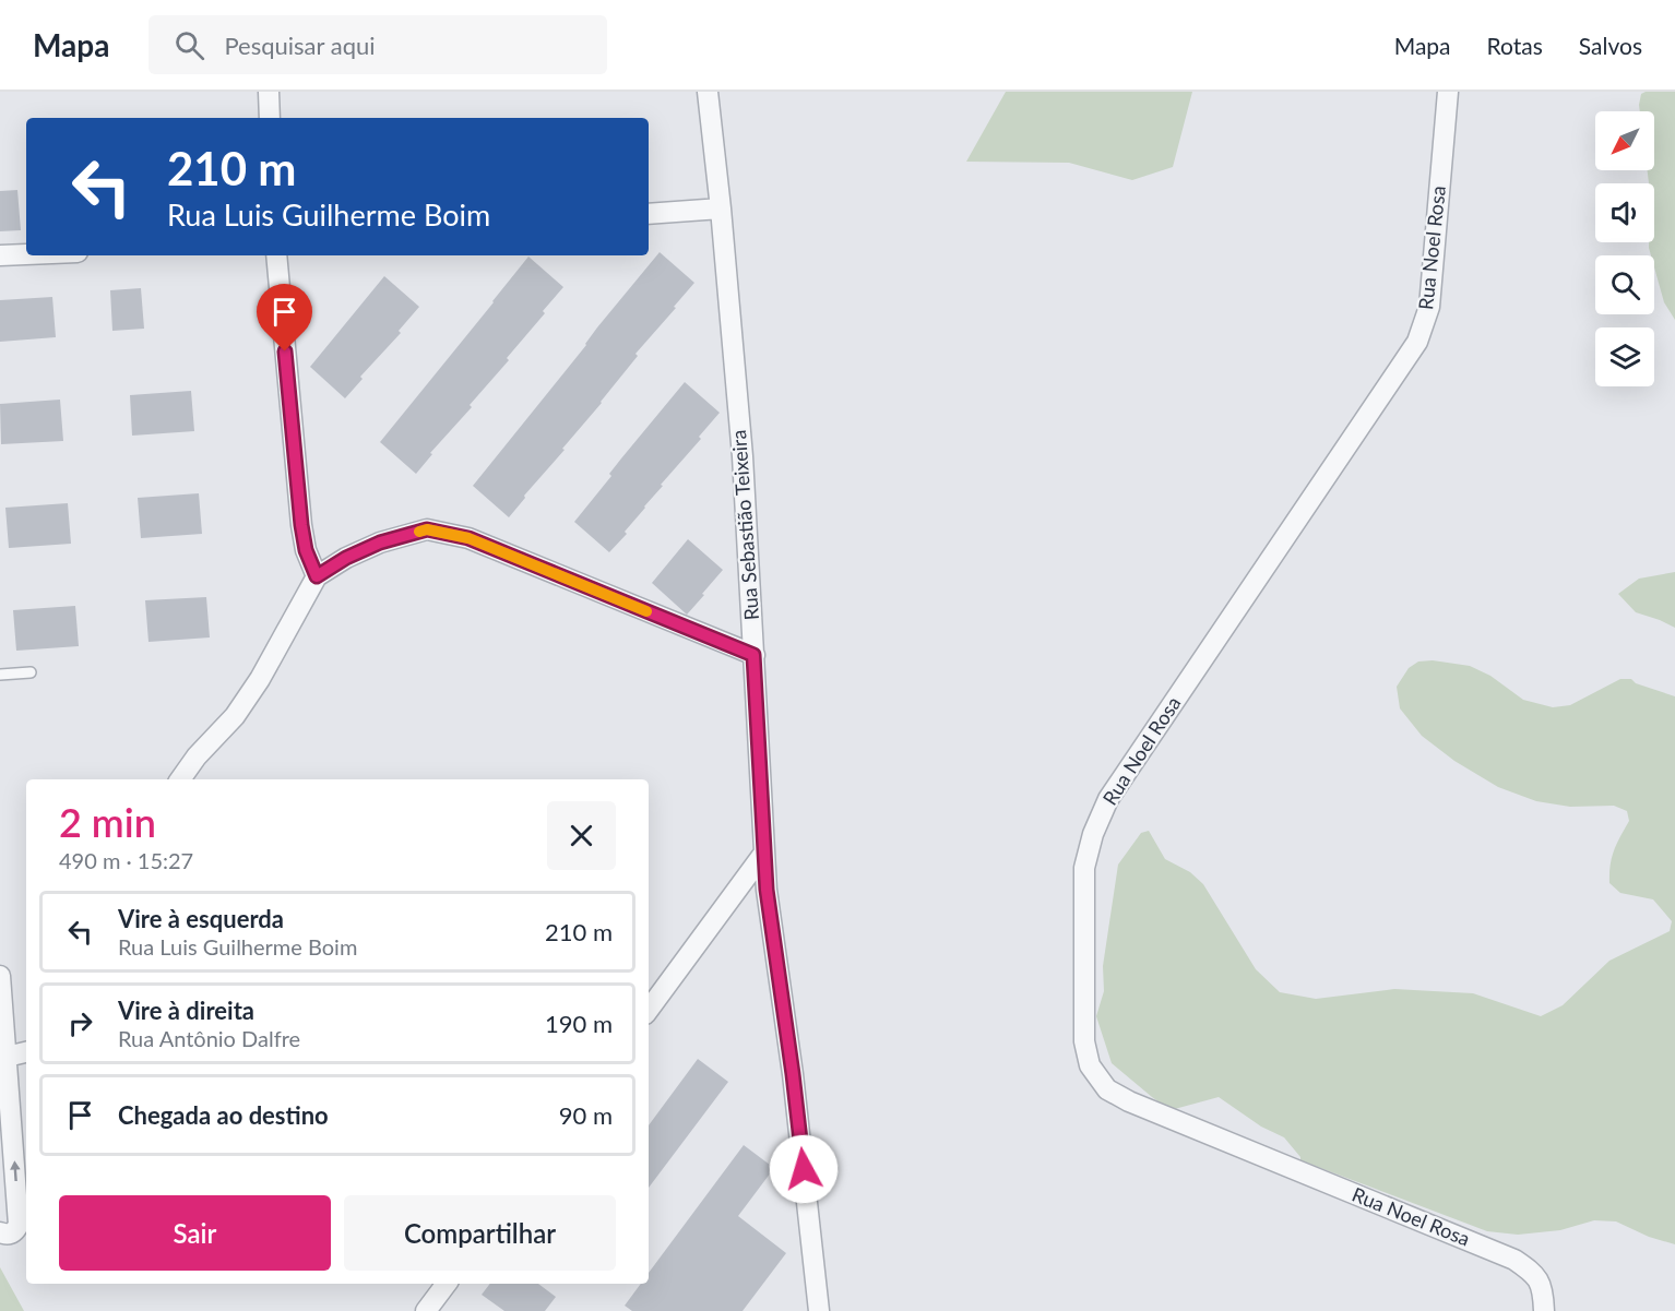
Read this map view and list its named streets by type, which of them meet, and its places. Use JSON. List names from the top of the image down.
{
  "streets": {
    "street": ["Rua Noel Rosa", "Rua Sebastião Teixeira"]
  },
  "north": "bottom left",
  "page": {
    "header": "Mapa",
    "search": "Pesquisar aqui",
    "nav": ["Mapa", "Rotas", "Salvos"],
    "turn": ["210 m", "Rua Luis Guilherme Boim"],
    "heading": ["2 min", "490 m · 15:27"],
    "list": [
      {
        "name": "Vire à esquerda",
        "note": "Rua Luis Guilherme Boim",
        "value": "210 m"
      },
      {
        "name": "Vire à direita",
        "note": "Rua Antônio Dalfre",
        "value": "190 m"
      },
      {
        "name": "Chegada ao destino",
        "value": "90 m"
      }
    ],
    "buttons": ["Sair", "Compartilhar"]
  }
}
